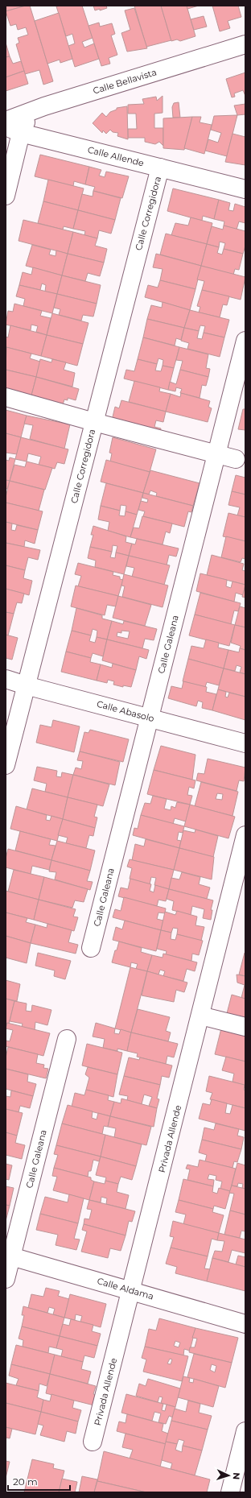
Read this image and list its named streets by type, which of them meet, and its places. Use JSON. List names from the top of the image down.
{
  "streets": {
    "street": [
      "Calle Bellavista",
      "Calle Allende",
      "Calle Corregidora",
      "Calle Galeana",
      "Calle Abasolo",
      "Privada Allende",
      "Calle Aldama"
    ]
  },
  "crossings": [
    ["Calle Allende", "Calle Corregidora"],
    ["Calle Corregidora", "Calle Abasolo"],
    ["Calle Galeana", "Calle Abasolo"],
    ["Calle Galeana", "Calle Aldama"],
    ["Privada Allende", "Calle Aldama"]
  ],
  "scale_bar": "20 m",
  "north": "right"
}
